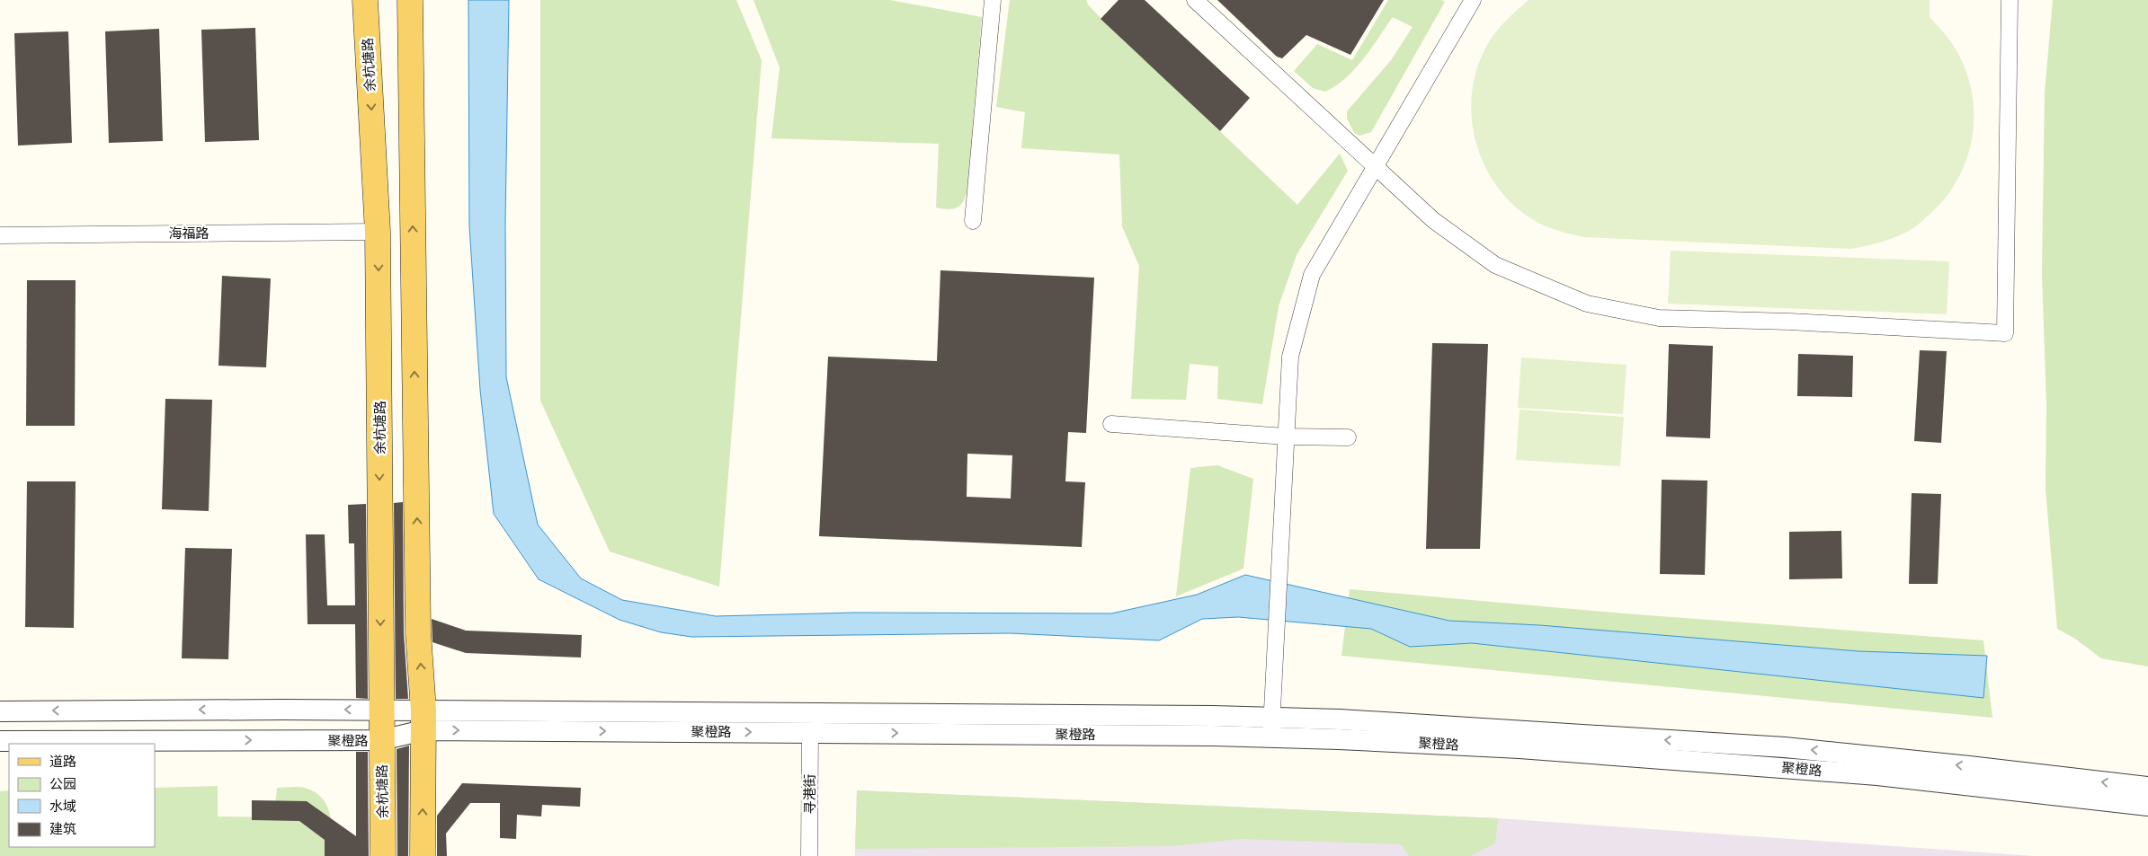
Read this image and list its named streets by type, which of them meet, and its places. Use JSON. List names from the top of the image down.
{
  "streets": {
    "main road": ["余杭塘路"],
    "street": ["海福路", "聚橙路", "寻港街"]
  },
  "crossings": [
    ["余杭塘路", "海福路"],
    ["余杭塘路", "聚橙路"],
    ["聚橙路", "寻港街"]
  ],
  "legend": [
    "道路",
    "公园",
    "水域",
    "建筑"
  ]
}
